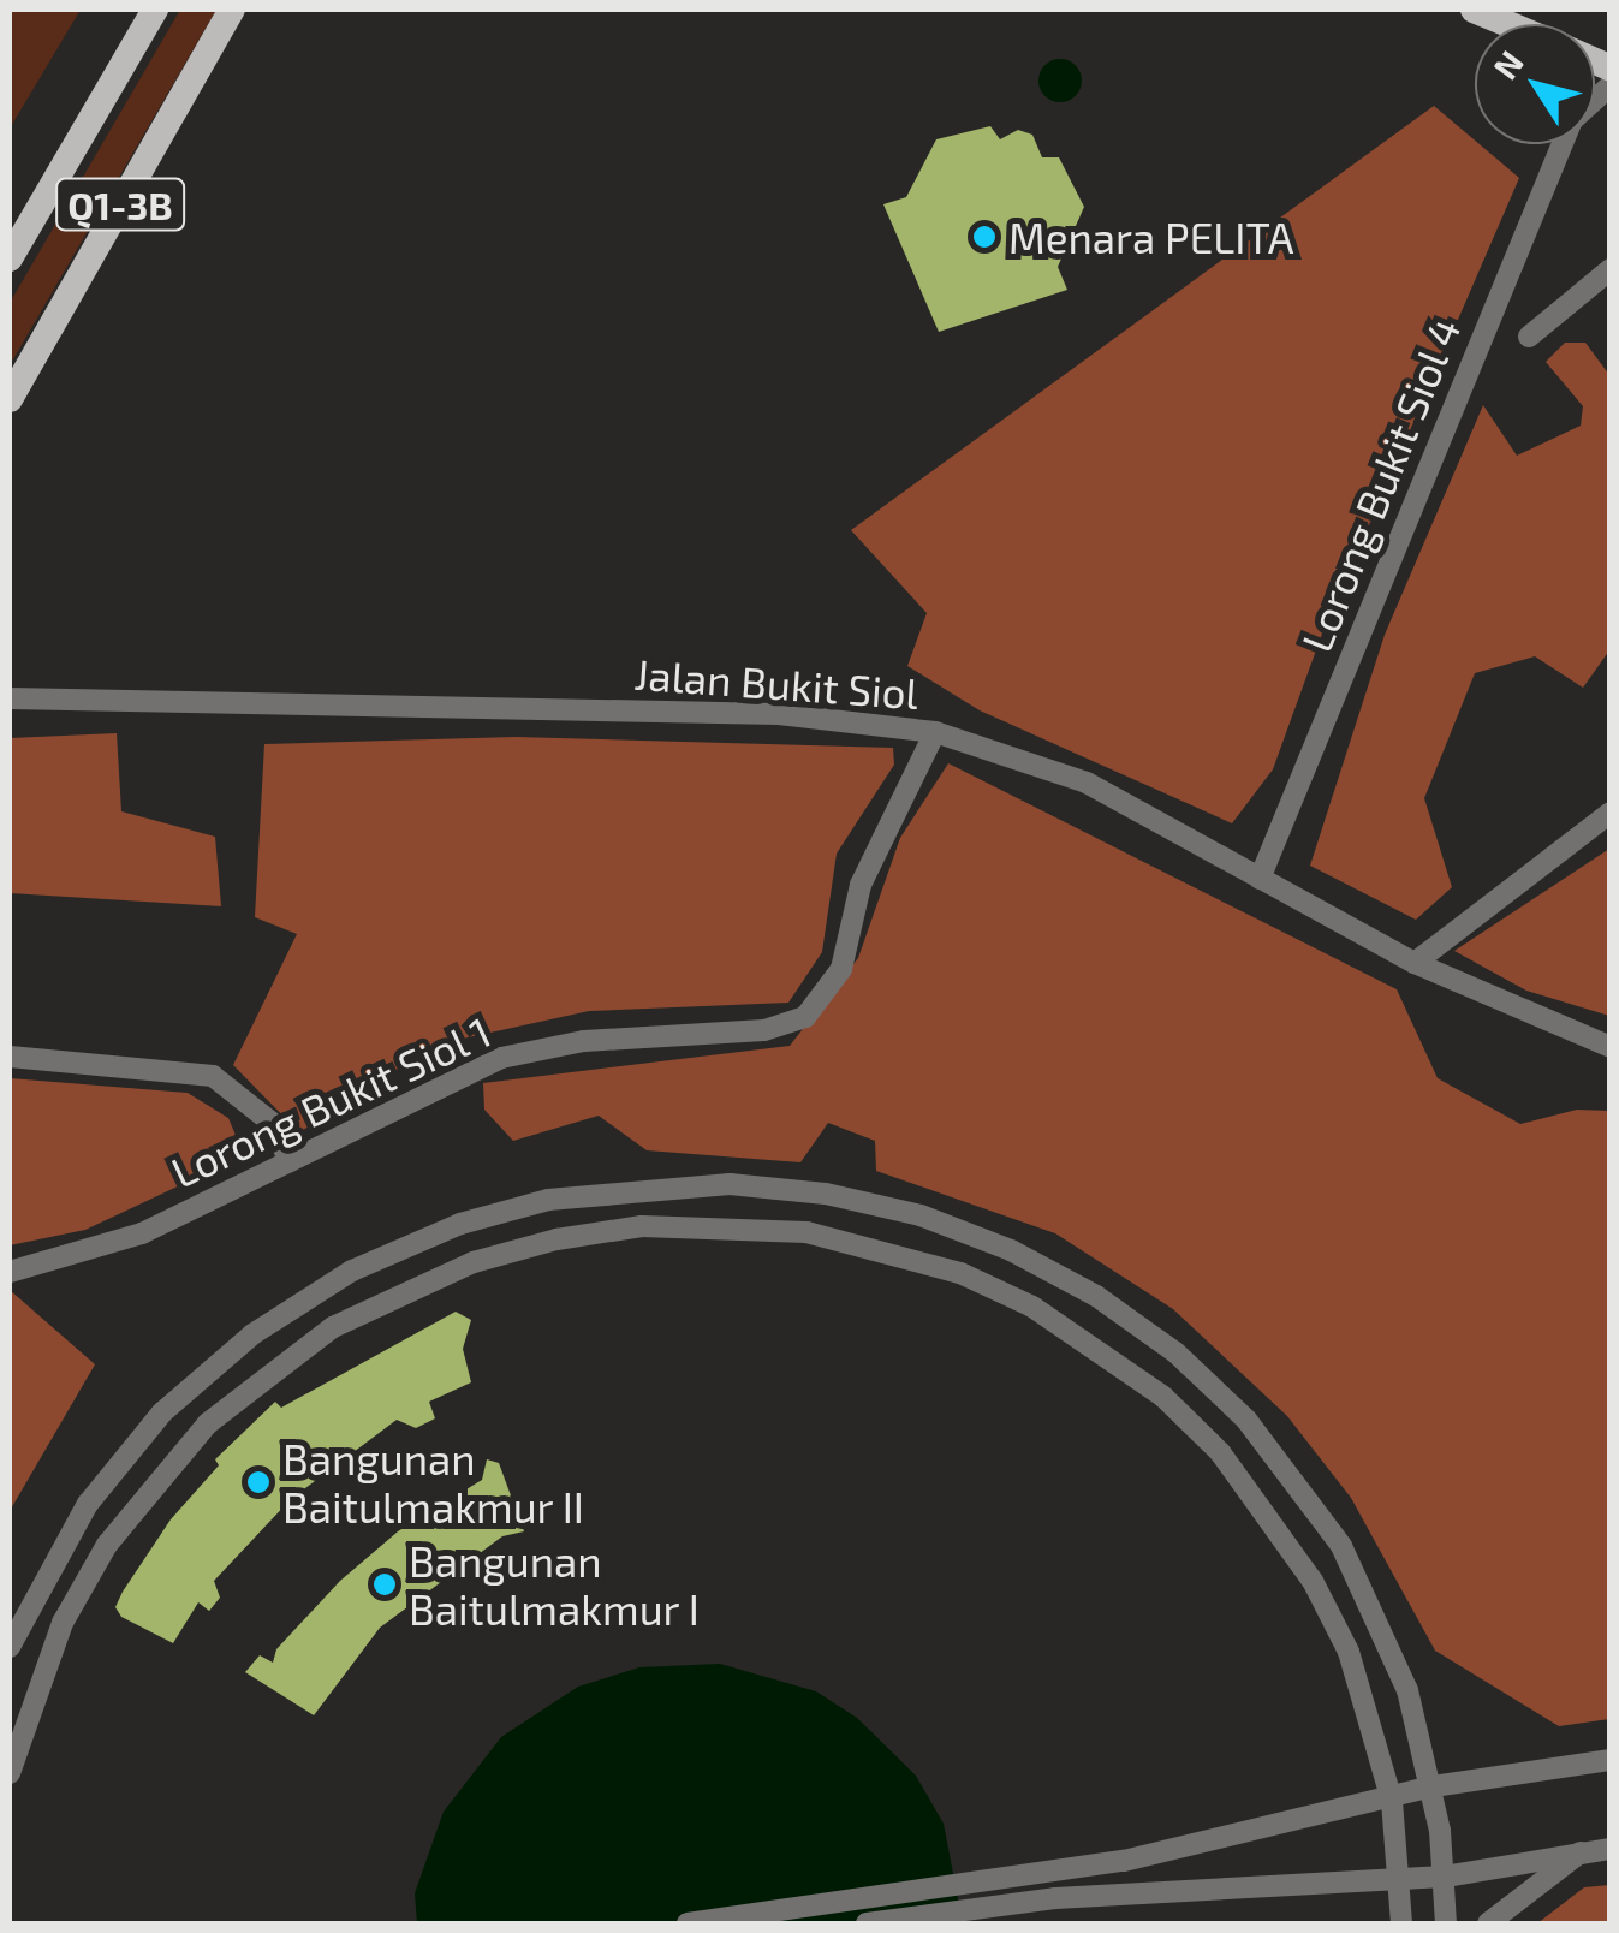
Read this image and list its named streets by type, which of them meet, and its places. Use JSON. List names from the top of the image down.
{
  "streets": {
    "main road": ["Q1-3B"],
    "street": ["Lorong Bukit Siol 4", "Jalan Bukit Siol", "Lorong Bukit Siol 1"]
  },
  "crossings": [
    ["Lorong Bukit Siol 4", "Jalan Bukit Siol"],
    ["Jalan Bukit Siol", "Lorong Bukit Siol 1"]
  ],
  "places": ["Menara PELITA", "Bangunan Baitulmakmur II", "Bangunan Baitulmakmur I"],
  "north": "top left"
}
